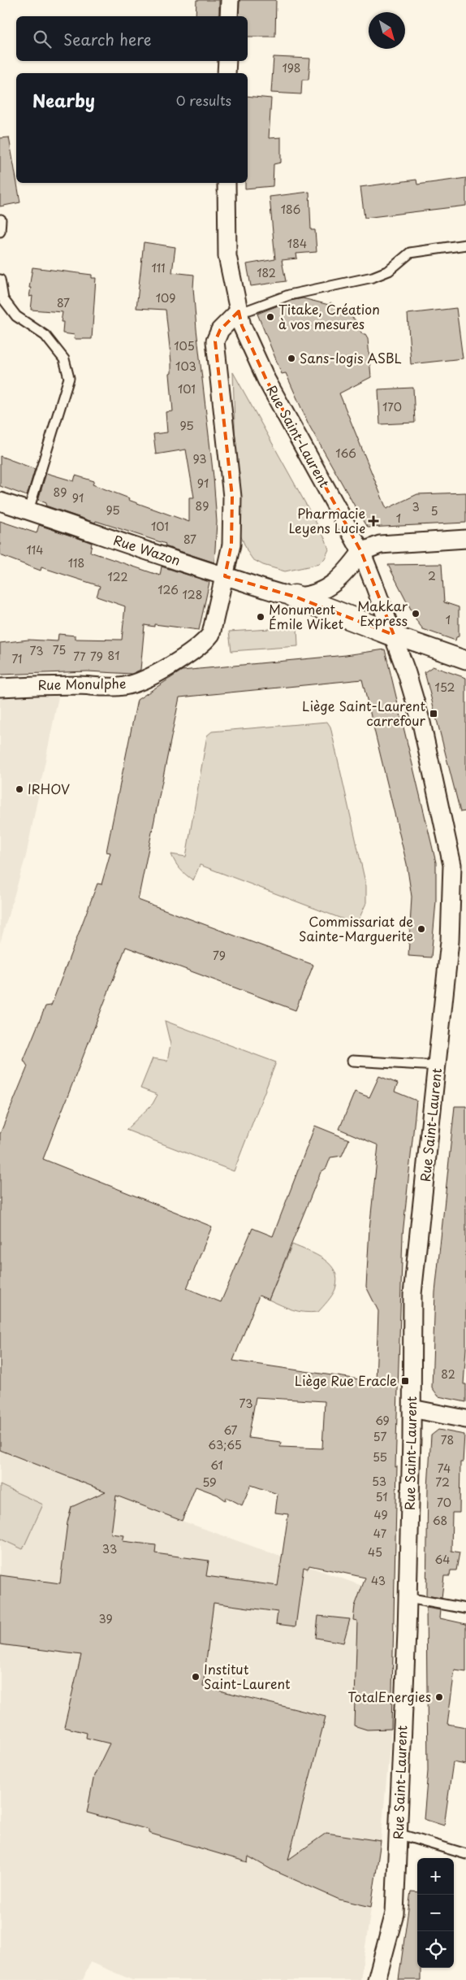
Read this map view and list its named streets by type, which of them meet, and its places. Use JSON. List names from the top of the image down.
{
  "streets": {
    "street": ["Rue Saint-Laurent", "Rue Wazon", "Rue Monulphe"]
  },
  "crossings": [
    ["Rue Saint-Laurent", "Rue Wazon"],
    ["Rue Wazon", "Rue Monulphe"]
  ],
  "places": {
    "other": [
      "Titake, Création à vos mesures",
      "Sans-logis ASBL",
      "Makkar Express",
      "Monument Émile Wiket",
      "IRHOV",
      "Commissariat de Sainte-Marguerite",
      "Institut Saint-Laurent",
      "TotalEnergies"
    ],
    "health": ["Pharmacie Leyens Lucie"],
    "transit": ["Liège Saint-Laurent carrefour", "Liège Rue Eracle"]
  },
  "house_numbers": [
    "198",
    "186",
    "184",
    "111",
    "182",
    "109",
    "87",
    "105",
    "103",
    "101",
    "170",
    "95",
    "166",
    "93",
    "91",
    "89",
    "91",
    "89",
    "3",
    "95",
    "5",
    "1",
    "101",
    "87",
    "114",
    "118",
    "2",
    "122",
    "126",
    "128",
    "1",
    "75",
    "73",
    "81",
    "77",
    "79",
    "71",
    "152",
    "79",
    "82",
    "73",
    "69",
    "67",
    "57",
    "78",
    "63;65",
    "55",
    "61",
    "74",
    "53",
    "59",
    "72",
    "51",
    "70",
    "49",
    "68",
    "47",
    "33",
    "45",
    "64",
    "43",
    "39"
  ],
  "north": "bottom right",
  "page": {
    "search": "Search here",
    "heading": ["Nearby", "0 results"],
    "map_buttons": ["+", "−"]
  }
}
